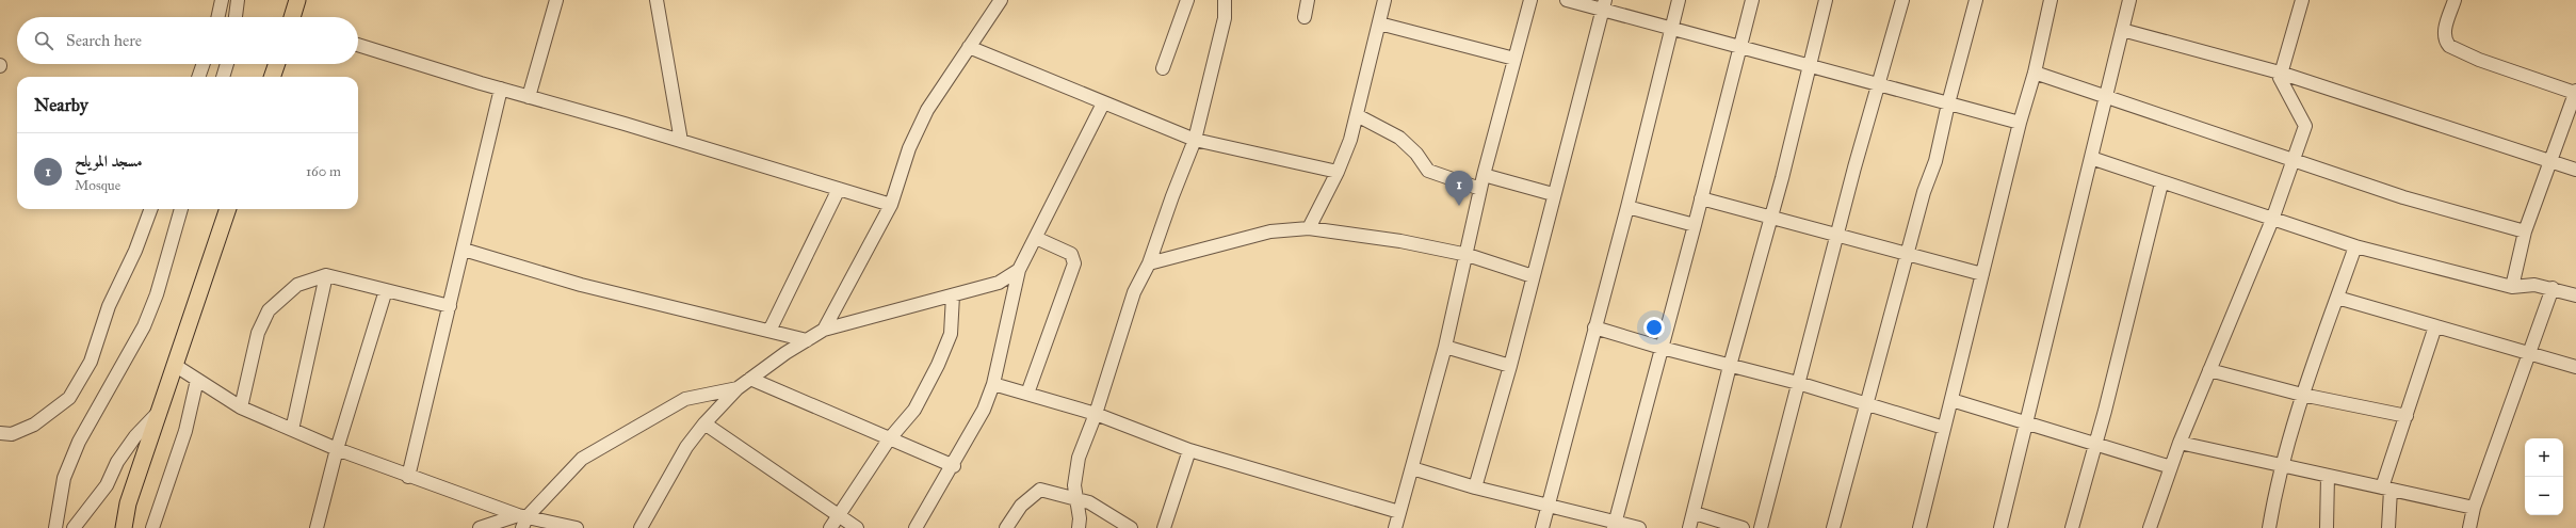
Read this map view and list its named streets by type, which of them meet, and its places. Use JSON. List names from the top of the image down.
{
  "page": {
    "search": "Search here",
    "heading": "Nearby",
    "list": [
      {
        "mark": "1",
        "name": "مسجد المويلح",
        "note": "Mosque",
        "value": "160 m"
      }
    ],
    "pins": "1",
    "map_buttons": ["+", "−"]
  }
}
